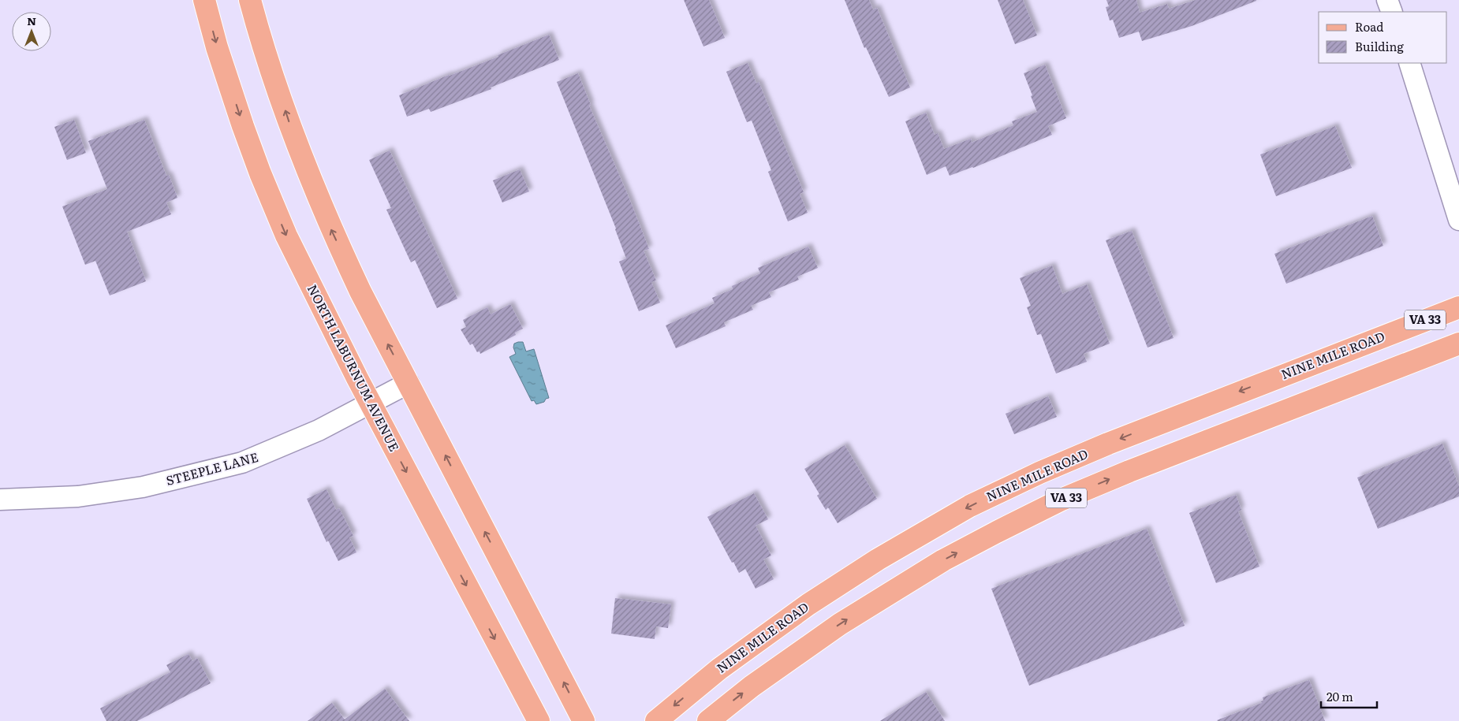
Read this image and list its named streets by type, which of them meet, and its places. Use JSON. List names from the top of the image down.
{
  "streets": {
    "main road": ["VA 33", "NINE MILE ROAD", "NORTH LABURNUM AVENUE"],
    "street": ["STEEPLE LANE"]
  },
  "crossings": [
    ["NORTH LABURNUM AVENUE", "STEEPLE LANE"]
  ],
  "legend": ["Road", "Building"],
  "scale_bar": "20 m",
  "north": "top"
}
